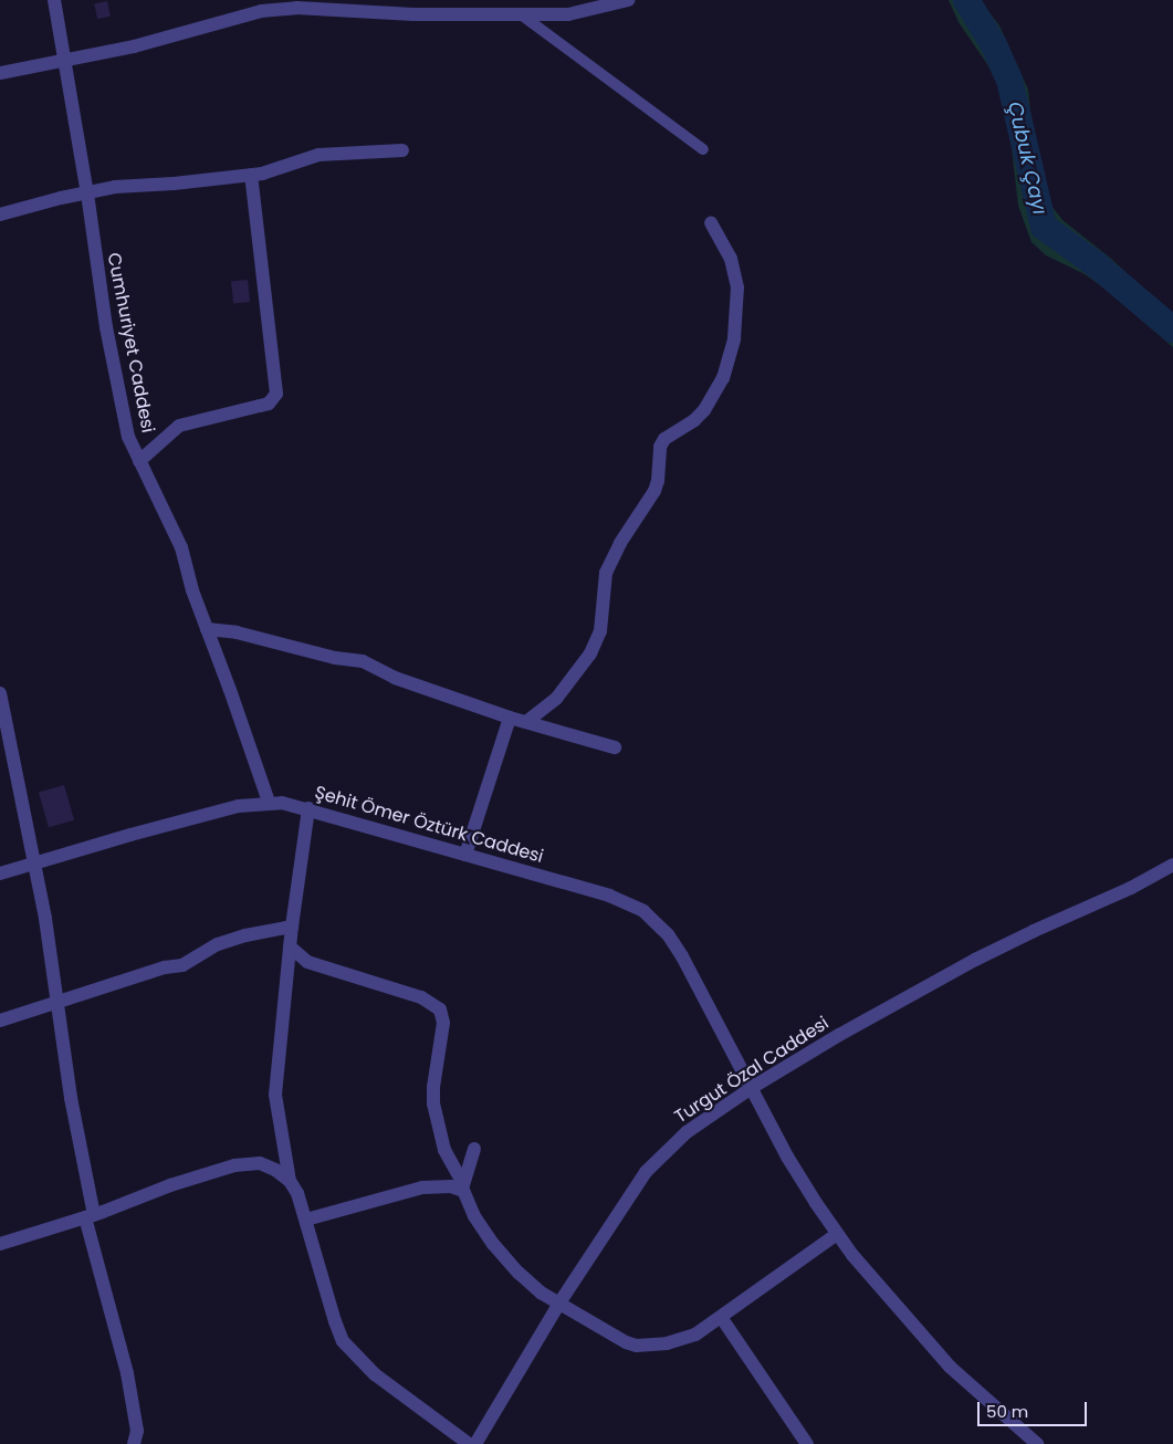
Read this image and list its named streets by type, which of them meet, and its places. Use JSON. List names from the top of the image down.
{
  "streets": {
    "street": ["Cumhuriyet Caddesi", "Şehit Ömer Öztürk Caddesi", "Turgut Özal Caddesi"]
  },
  "crossings": [
    ["Cumhuriyet Caddesi", "Şehit Ömer Öztürk Caddesi"],
    ["Şehit Ömer Öztürk Caddesi", "Turgut Özal Caddesi"]
  ],
  "water": ["Çubuk Çayı"],
  "scale_bar": "50 m"
}
